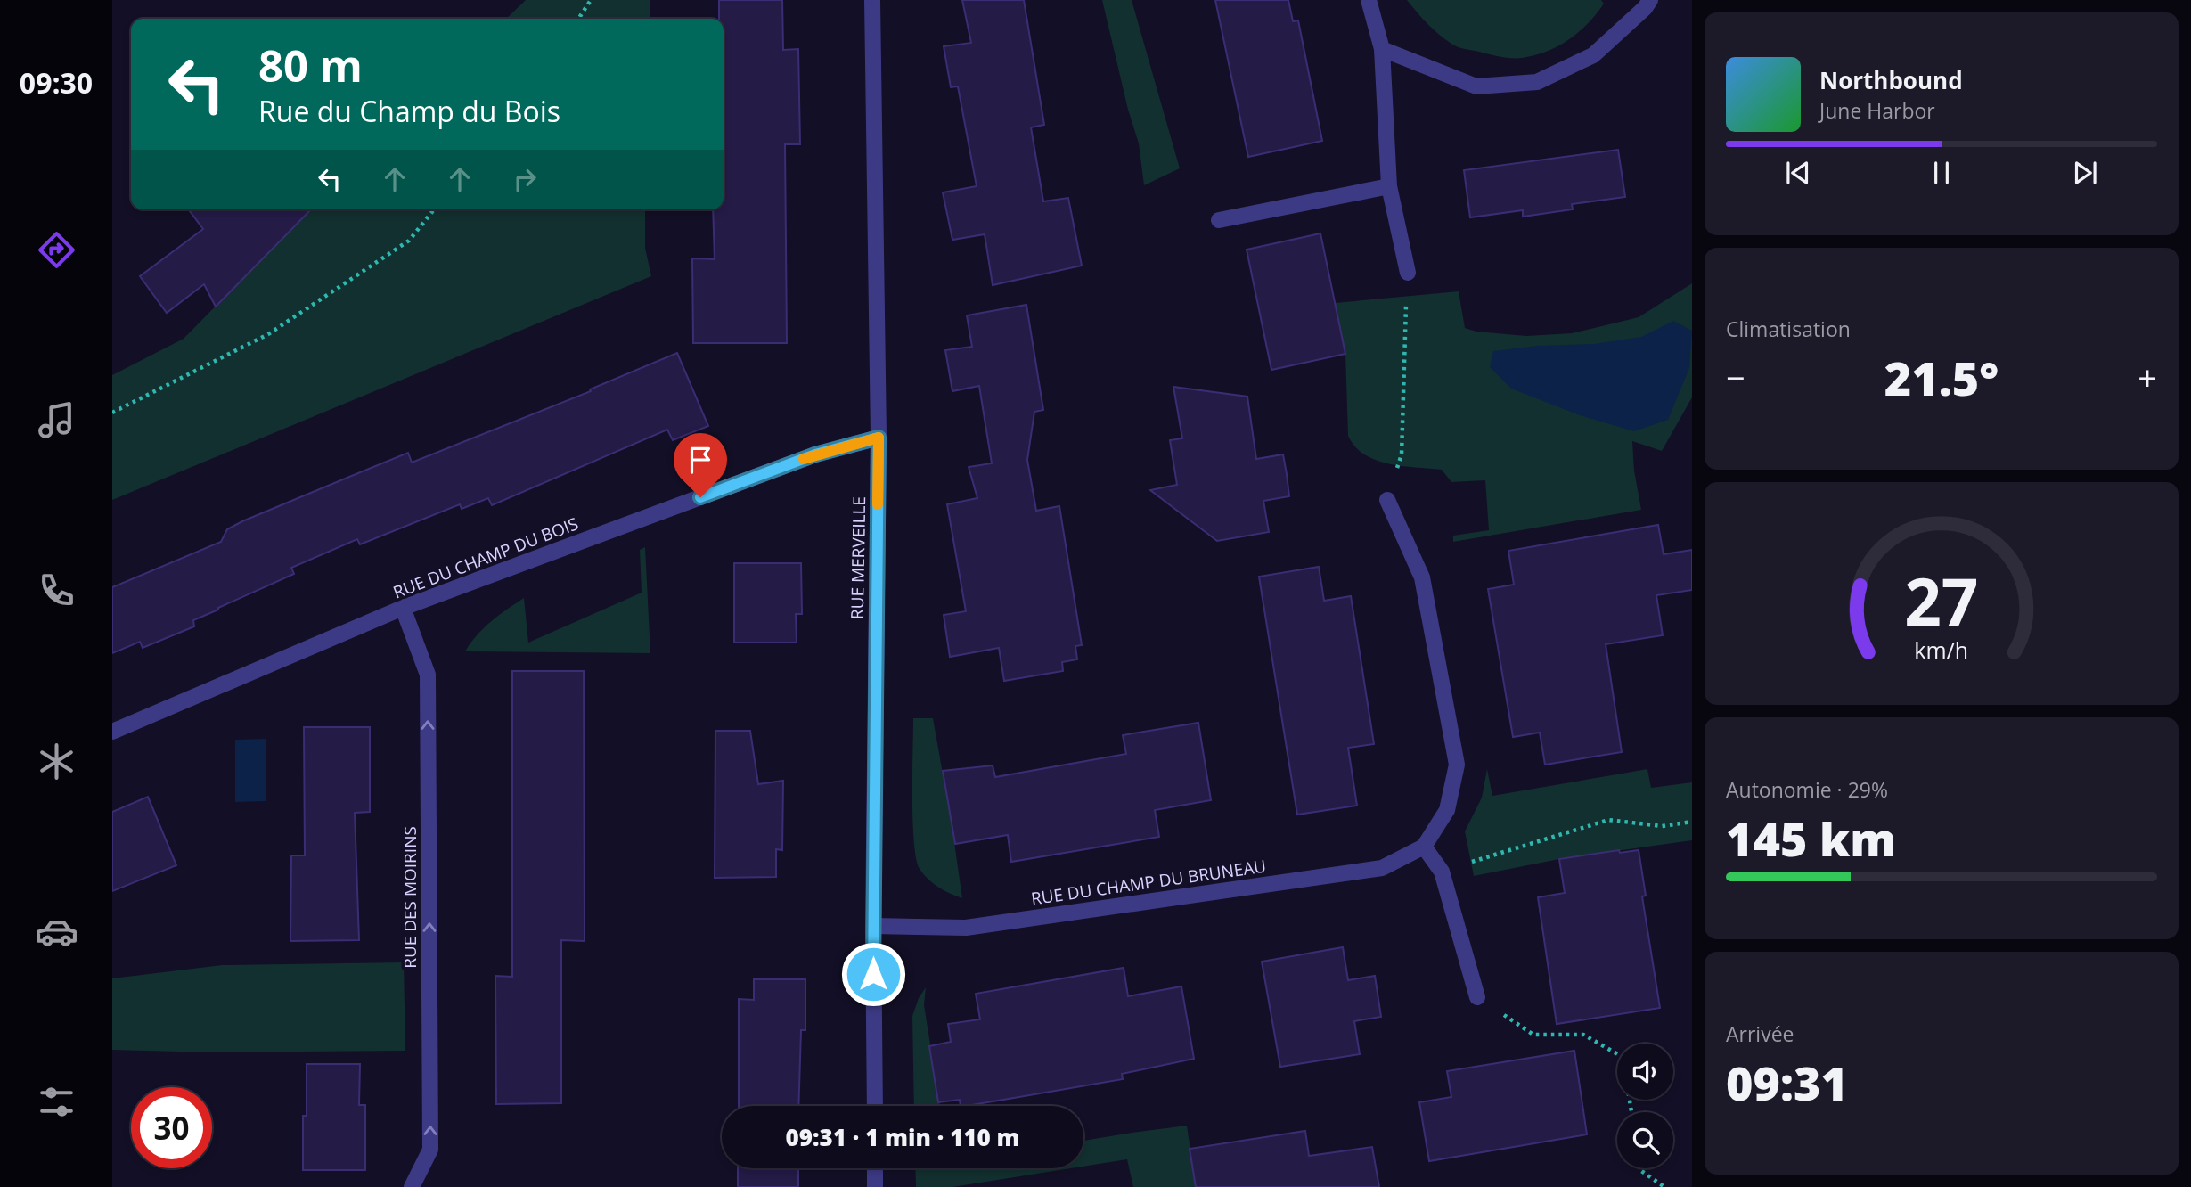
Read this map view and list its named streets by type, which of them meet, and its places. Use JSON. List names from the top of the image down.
{
  "streets": {
    "street": [
      "RUE DU CHAMP DU BOIS",
      "RUE MERVEILLE",
      "RUE DU CHAMP DU BRUNEAU",
      "RUE DES MOIRINS"
    ]
  },
  "crossings": [
    ["RUE DU CHAMP DU BOIS", "RUE MERVEILLE"],
    ["RUE DU CHAMP DU BOIS", "RUE DES MOIRINS"],
    ["RUE MERVEILLE", "RUE DU CHAMP DU BRUNEAU"]
  ],
  "one_way": ["RUE DES MOIRINS"],
  "page": {
    "tabs": "09:30",
    "turn": ["80 m", "Rue du Champ du Bois"],
    "song": ["Northbound", "June Harbor"],
    "tile": [
      "Climatisation",
      ["Autonomie · 29%", "145 km"],
      ["Arrivée", "09:31"]
    ],
    "heat": ["−", "21.5°", "+"],
    "limit": "30",
    "trip": "09:31 · 1 min · 110 m",
    "gauge": ["27", "km/h"]
  }
}
